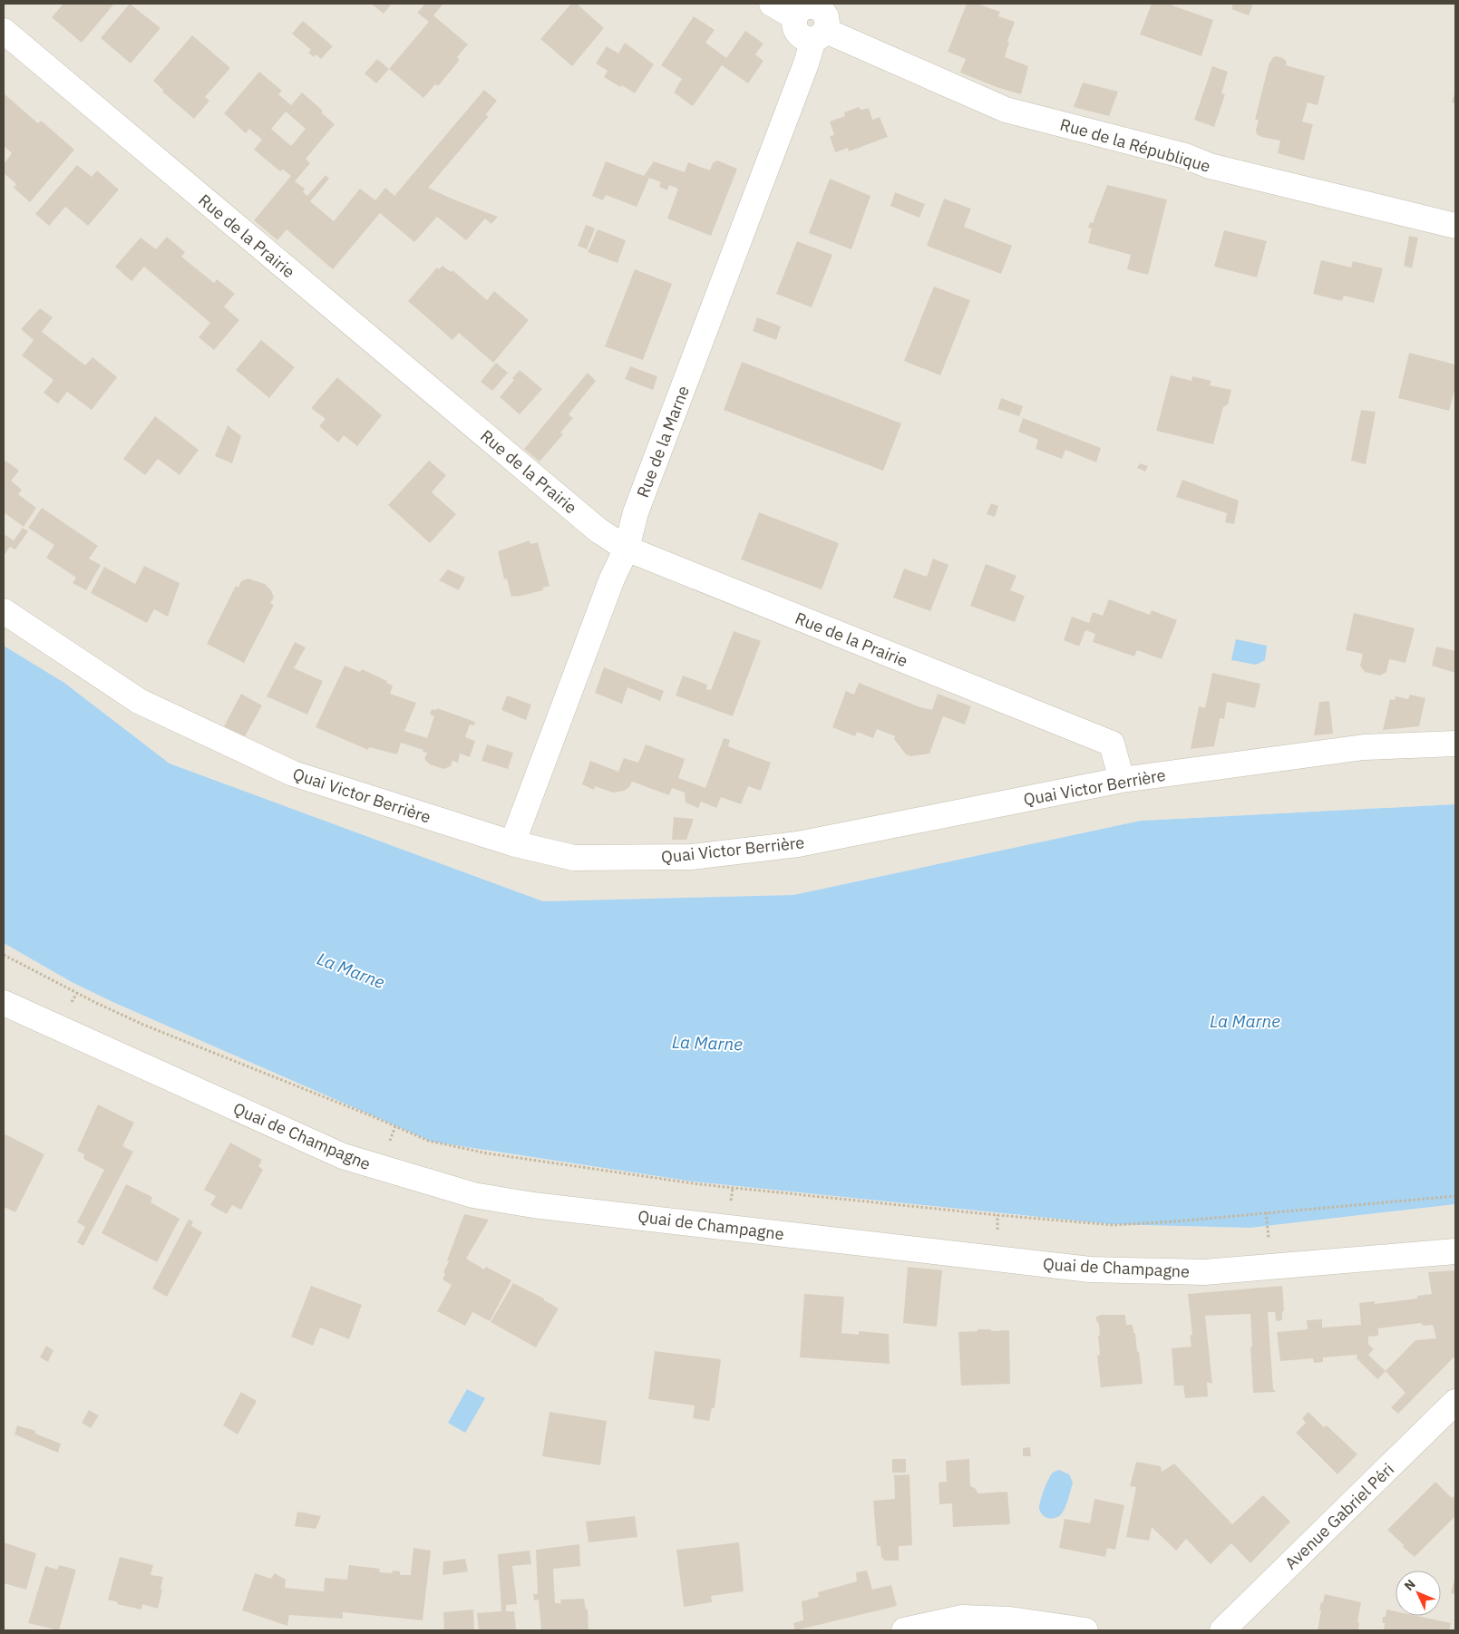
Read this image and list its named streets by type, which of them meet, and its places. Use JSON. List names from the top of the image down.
{
  "streets": {
    "street": [
      "Rue de la République",
      "Rue de la Prairie",
      "Rue de la Marne",
      "Quai Victor Berrière",
      "Quai de Champagne",
      "Avenue Gabriel Péri"
    ]
  },
  "crossings": [
    ["Rue de la République", "Rue de la Marne"],
    ["Rue de la Prairie", "Rue de la Marne"],
    ["Rue de la Prairie", "Quai Victor Berrière"],
    ["Rue de la Marne", "Quai Victor Berrière"]
  ],
  "water": ["La Marne"],
  "north": "top left"
}
